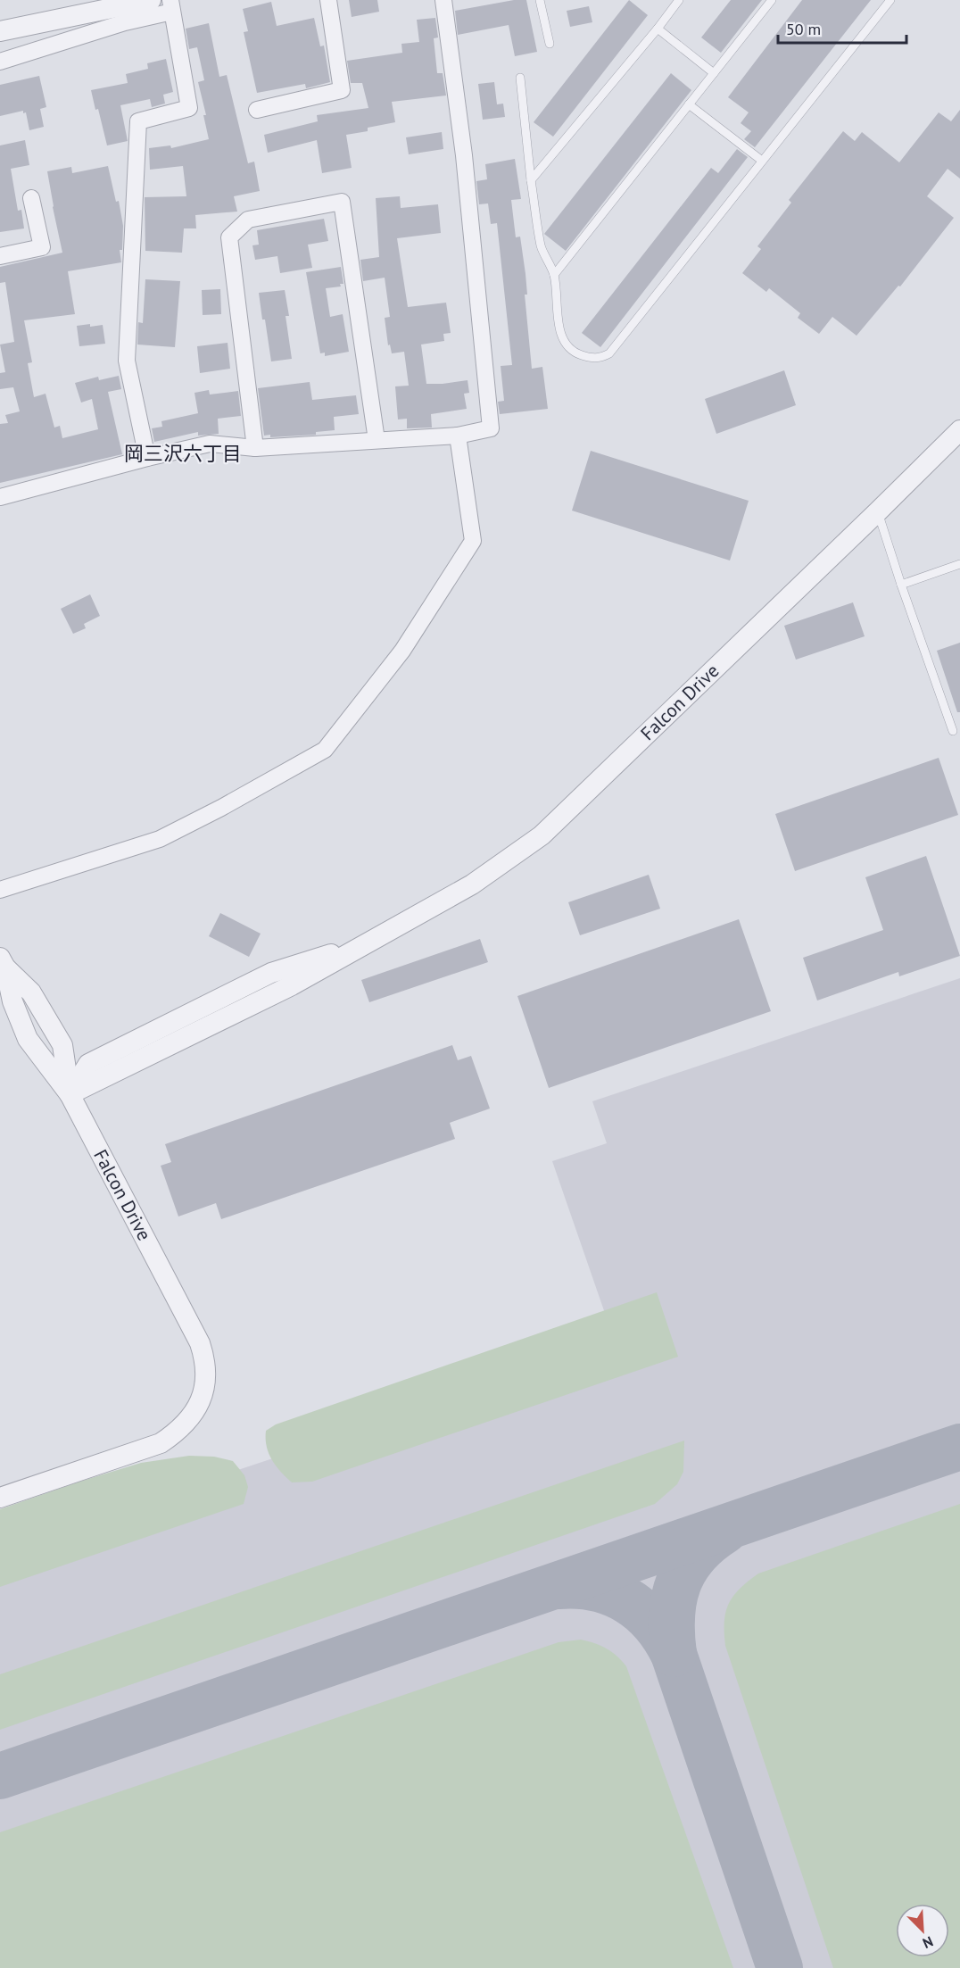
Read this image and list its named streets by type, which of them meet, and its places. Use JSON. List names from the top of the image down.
{
  "streets": {
    "street": ["Falcon Drive"]
  },
  "districts": ["岡三沢六丁目"],
  "scale_bar": "50 m",
  "north": "bottom right"
}
